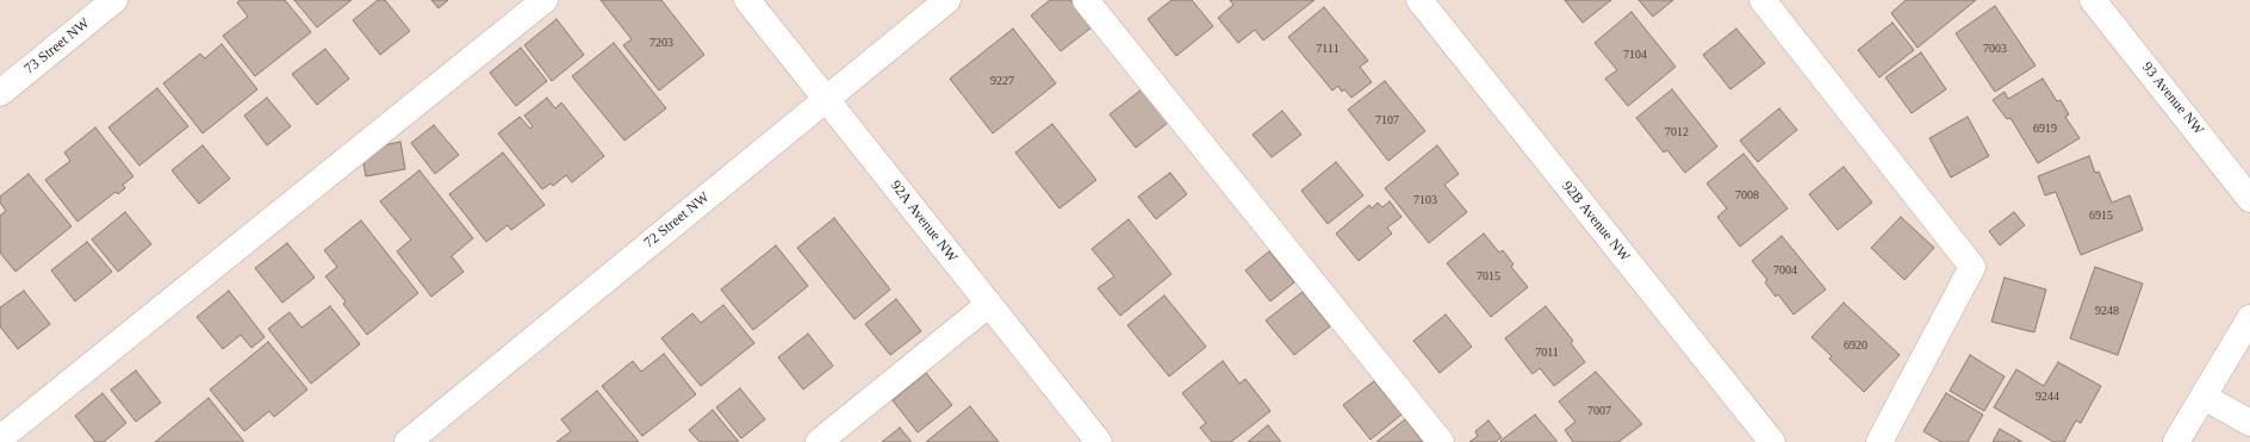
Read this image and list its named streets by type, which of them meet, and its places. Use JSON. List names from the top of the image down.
{
  "streets": {
    "street": [
      "73 Street NW",
      "93 Avenue NW",
      "72 Street NW",
      "92A Avenue NW",
      "92B Avenue NW"
    ]
  },
  "crossings": [
    ["72 Street NW", "92A Avenue NW"]
  ],
  "house_numbers": [
    "7203",
    "7111",
    "7003",
    "7104",
    "9227",
    "7107",
    "6919",
    "7012",
    "7008",
    "7103",
    "6915",
    "7004",
    "7015",
    "9248",
    "6920",
    "7011",
    "9244",
    "7007"
  ]
}
